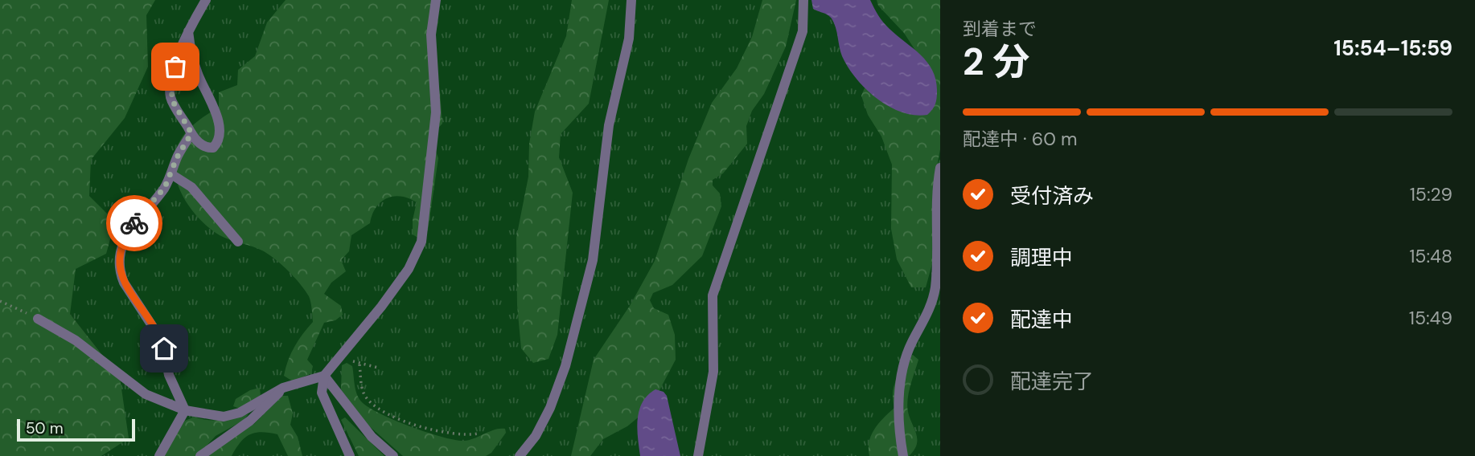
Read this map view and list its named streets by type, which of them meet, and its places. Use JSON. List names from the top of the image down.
{
  "scale_bar": "50 m",
  "page": {
    "heading": ["2 分", "到着まで", "15:54–15:59"],
    "bar": "配達中 · 60 m",
    "list": [
      ["受付済み", "15:29"],
      ["調理中", "15:48"],
      ["配達中", "15:49"],
      "配達完了"
    ],
    "scale": "50 m"
  }
}
